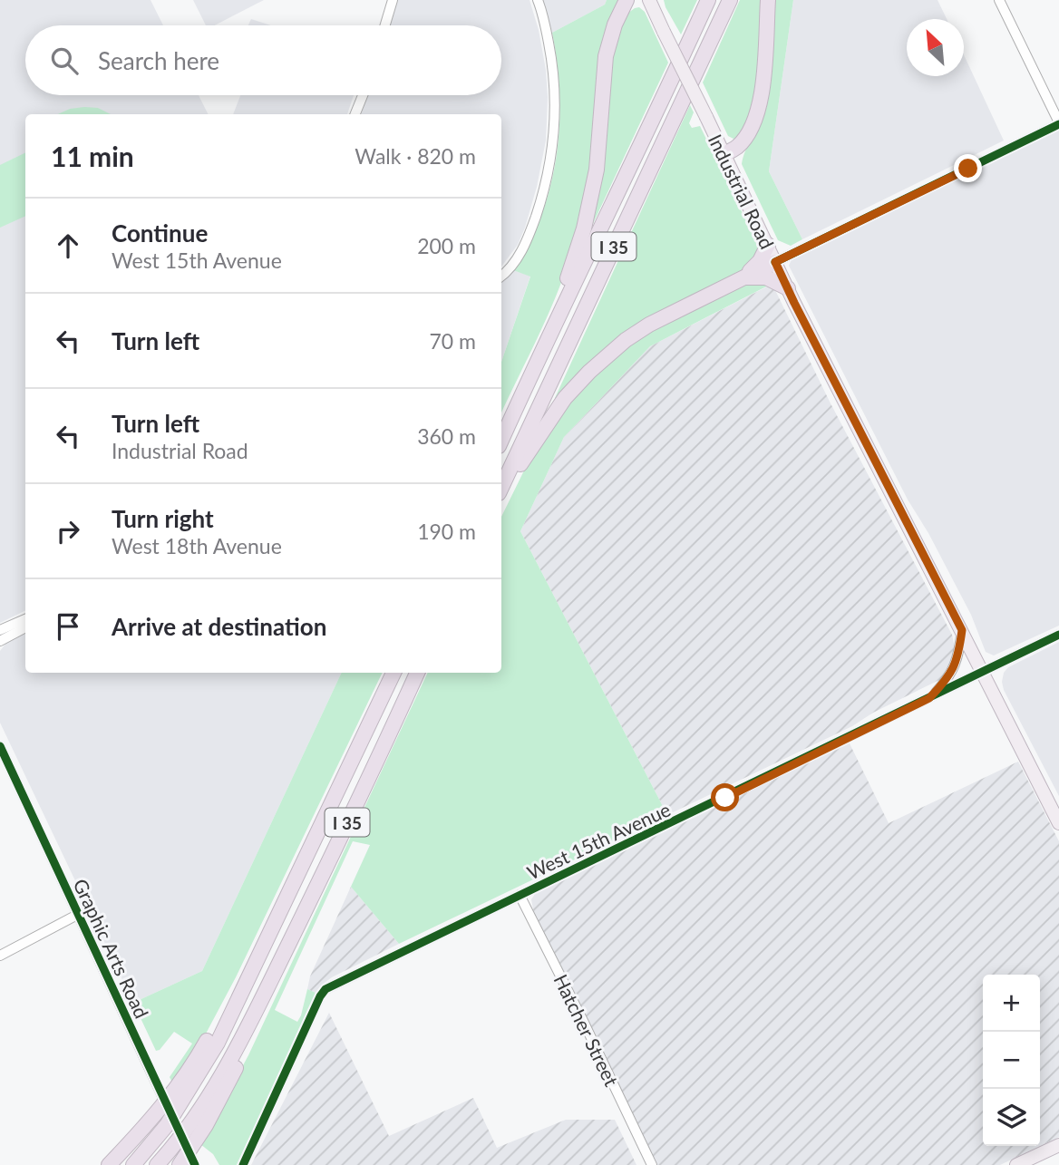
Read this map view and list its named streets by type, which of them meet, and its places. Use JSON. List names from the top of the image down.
{
  "streets": {
    "highway": ["I 35"],
    "main road": ["Industrial Road"],
    "street": ["West 15th Avenue", "Graphic Arts Road", "Hatcher Street"]
  },
  "crossings": [
    ["Industrial Road", "West 15th Avenue"],
    ["West 15th Avenue", "Hatcher Street"]
  ],
  "north": "top left",
  "page": {
    "search": "Search here",
    "heading": ["11 min", "Walk · 820 m"],
    "list": [
      ["Continue", "West 15th Avenue", "200 m"],
      ["Turn left", "70 m"],
      ["Turn left", "Industrial Road", "360 m"],
      ["Turn right", "West 18th Avenue", "190 m"],
      "Arrive at destination"
    ],
    "map_buttons": ["+", "−"]
  }
}
